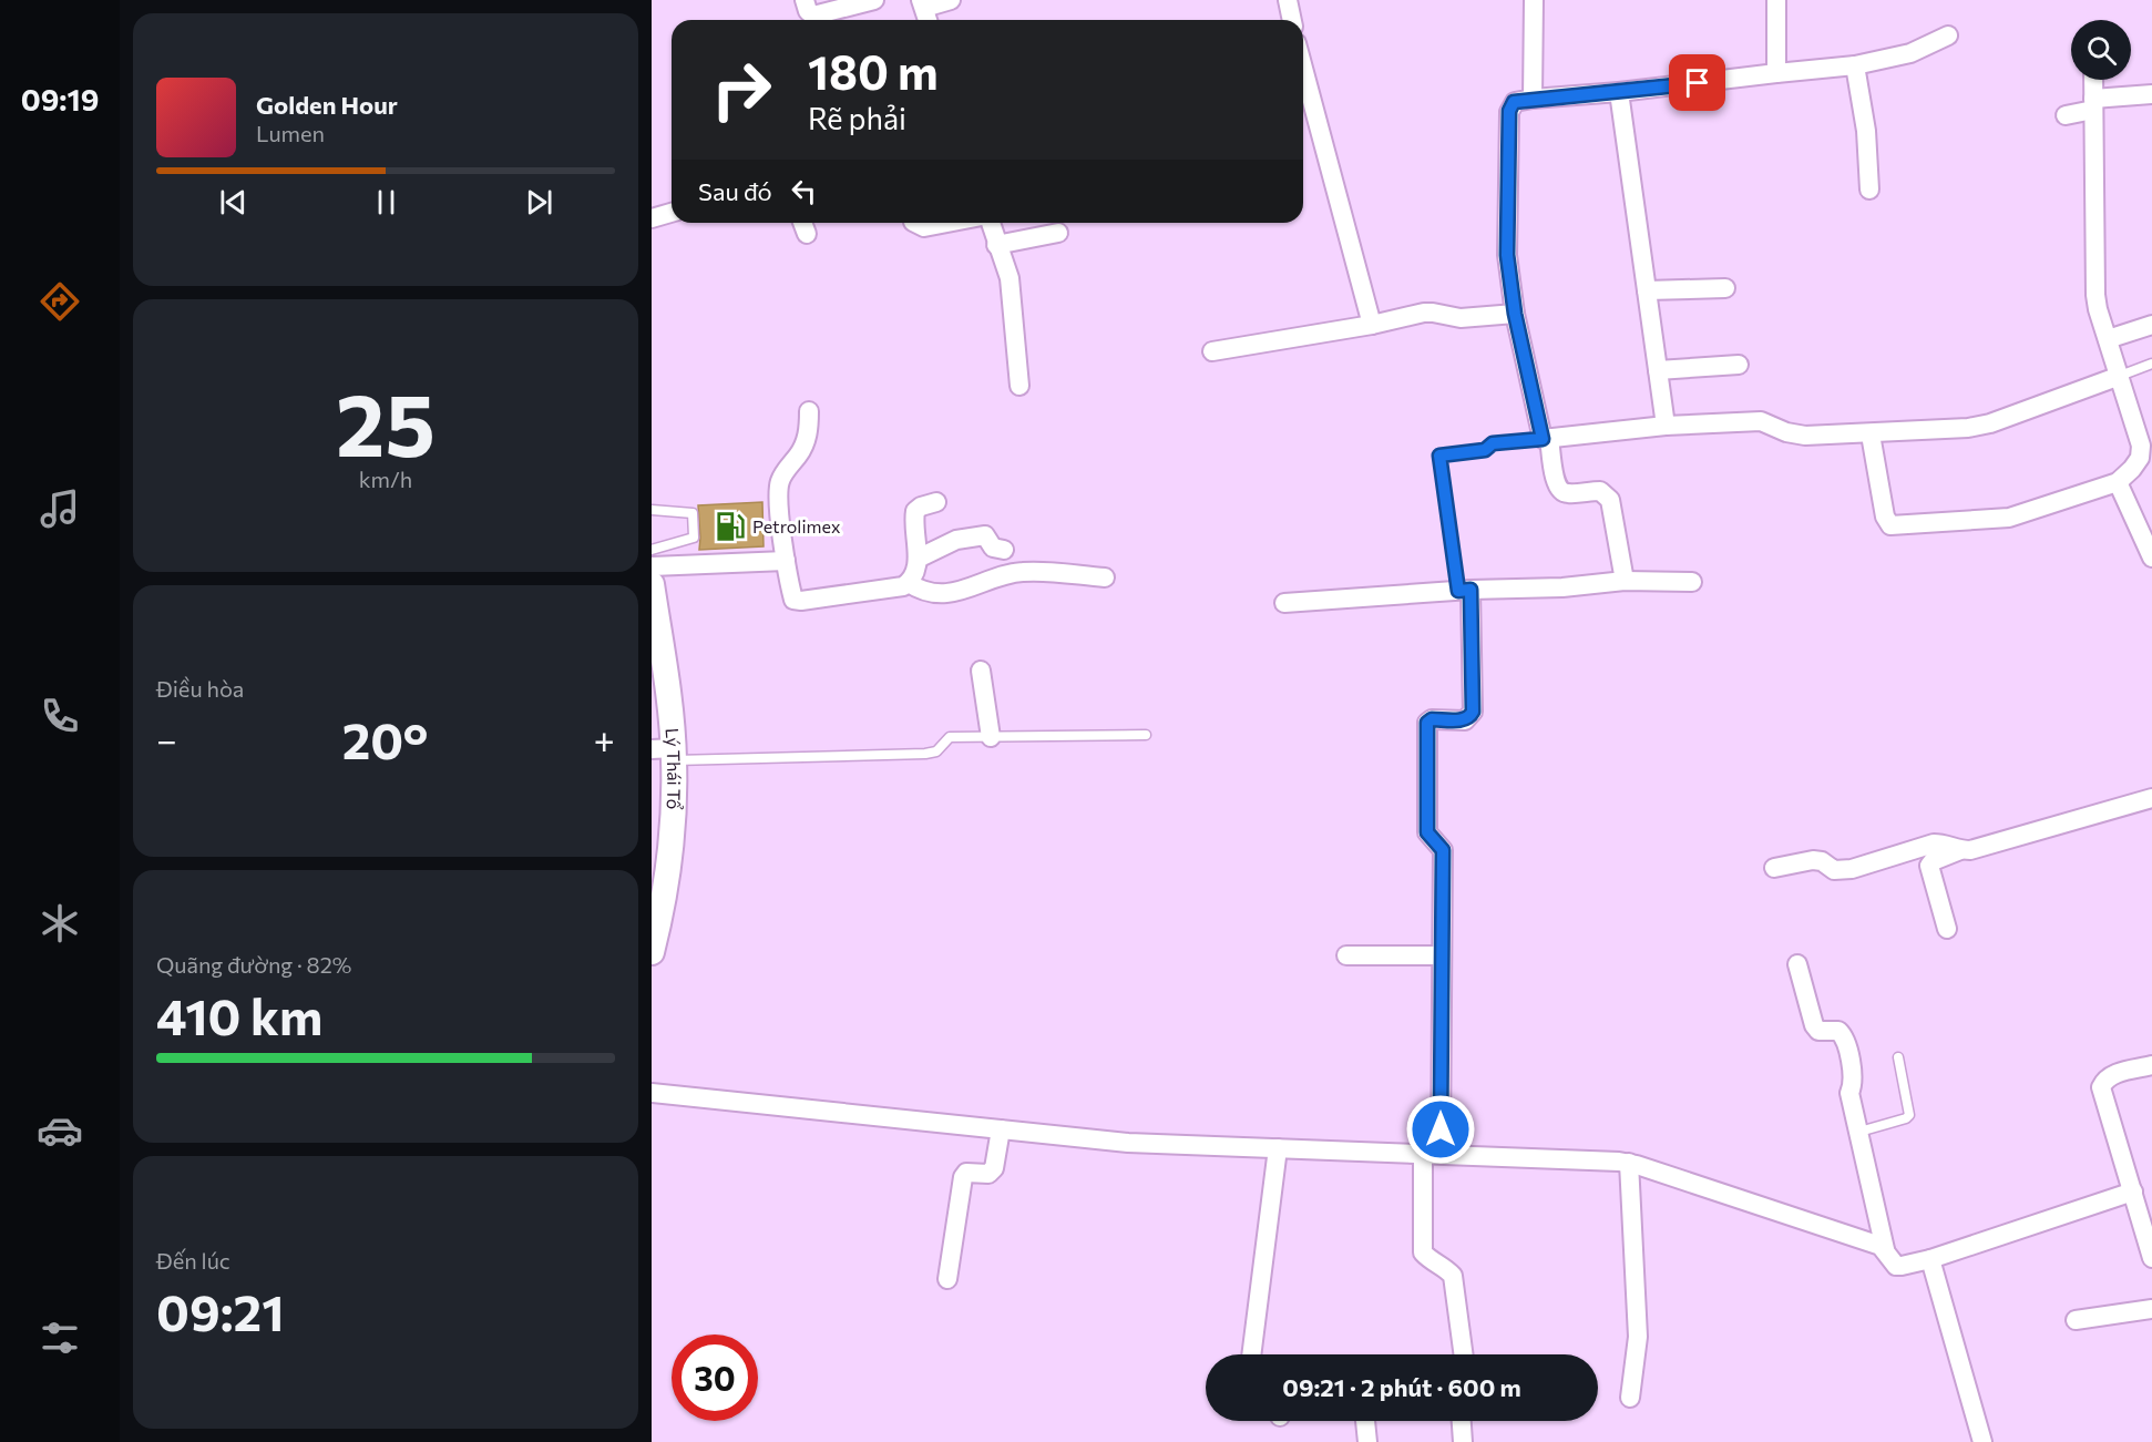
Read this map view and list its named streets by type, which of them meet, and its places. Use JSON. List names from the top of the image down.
{
  "streets": {
    "main road": ["Lý Thái Tổ"]
  },
  "places": {
    "fuel station": ["Petrolimex"]
  },
  "page": {
    "tabs": "09:19",
    "turn": ["180 m", "Rẽ phải"],
    "song": ["Golden Hour", "Lumen"],
    "then": "Sau đó",
    "tile": [
      ["25", "km/h"],
      "Điều hòa",
      ["Quãng đường · 82%", "410 km"],
      ["Đến lúc", "09:21"]
    ],
    "heat": ["−", "20°", "+"],
    "limit": "30",
    "trip": "09:21 · 2 phút · 600 m"
  }
}
